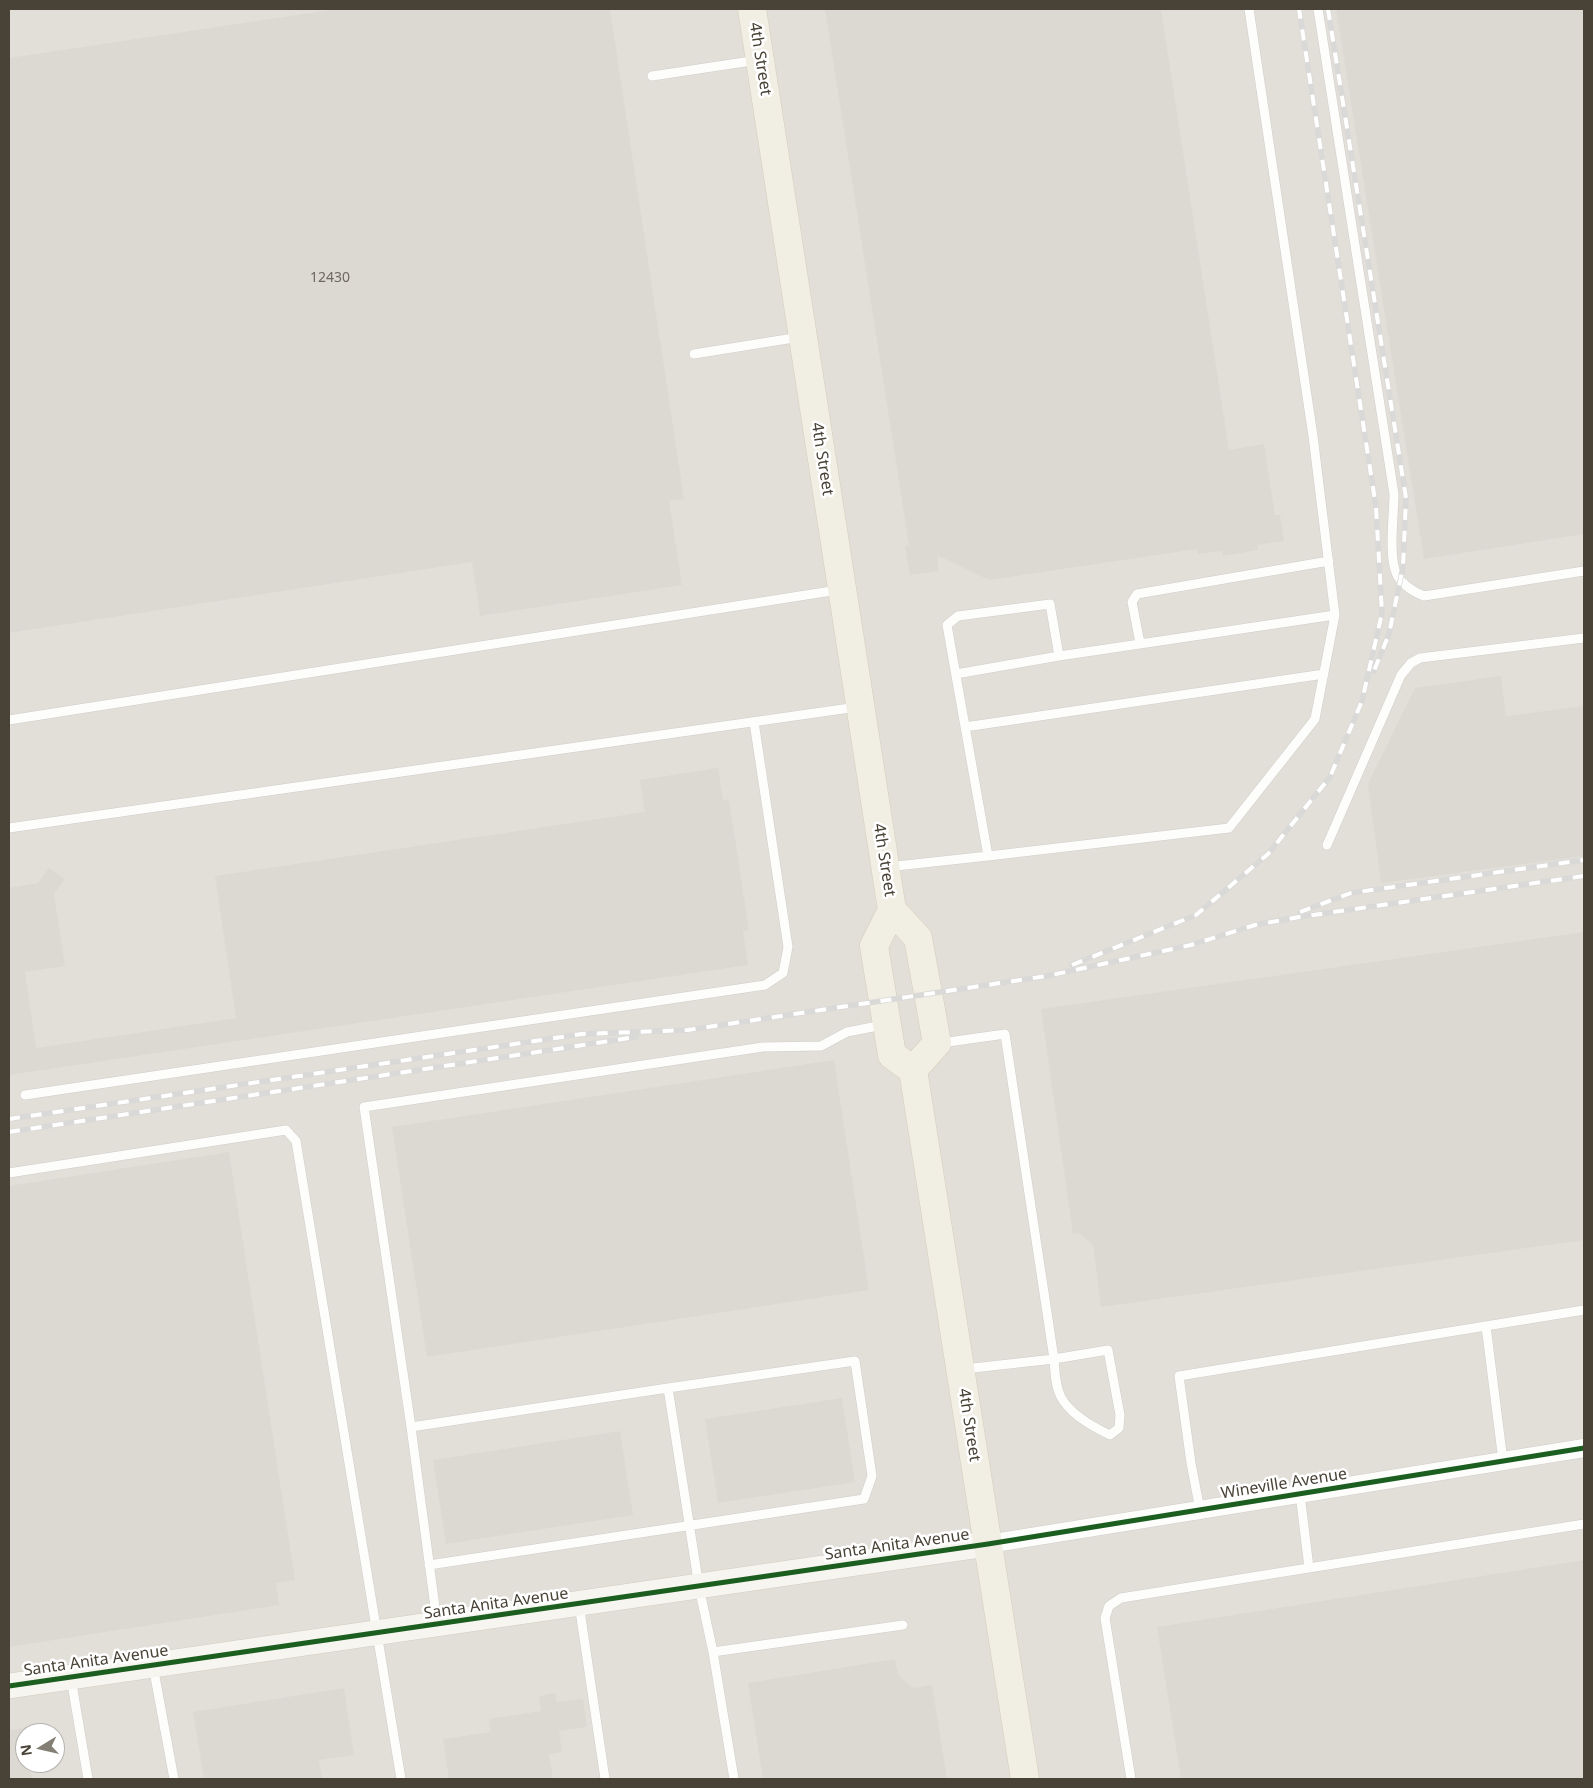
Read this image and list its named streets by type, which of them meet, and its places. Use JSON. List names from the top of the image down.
{
  "streets": {
    "main road": ["4th Street"],
    "street": ["Wineville Avenue", "Santa Anita Avenue"]
  },
  "crossings": [
    ["4th Street", "Wineville Avenue"],
    ["4th Street", "Santa Anita Avenue"],
    ["Wineville Avenue", "Santa Anita Avenue"]
  ],
  "house_numbers": ["12430"],
  "north": "left"
}
